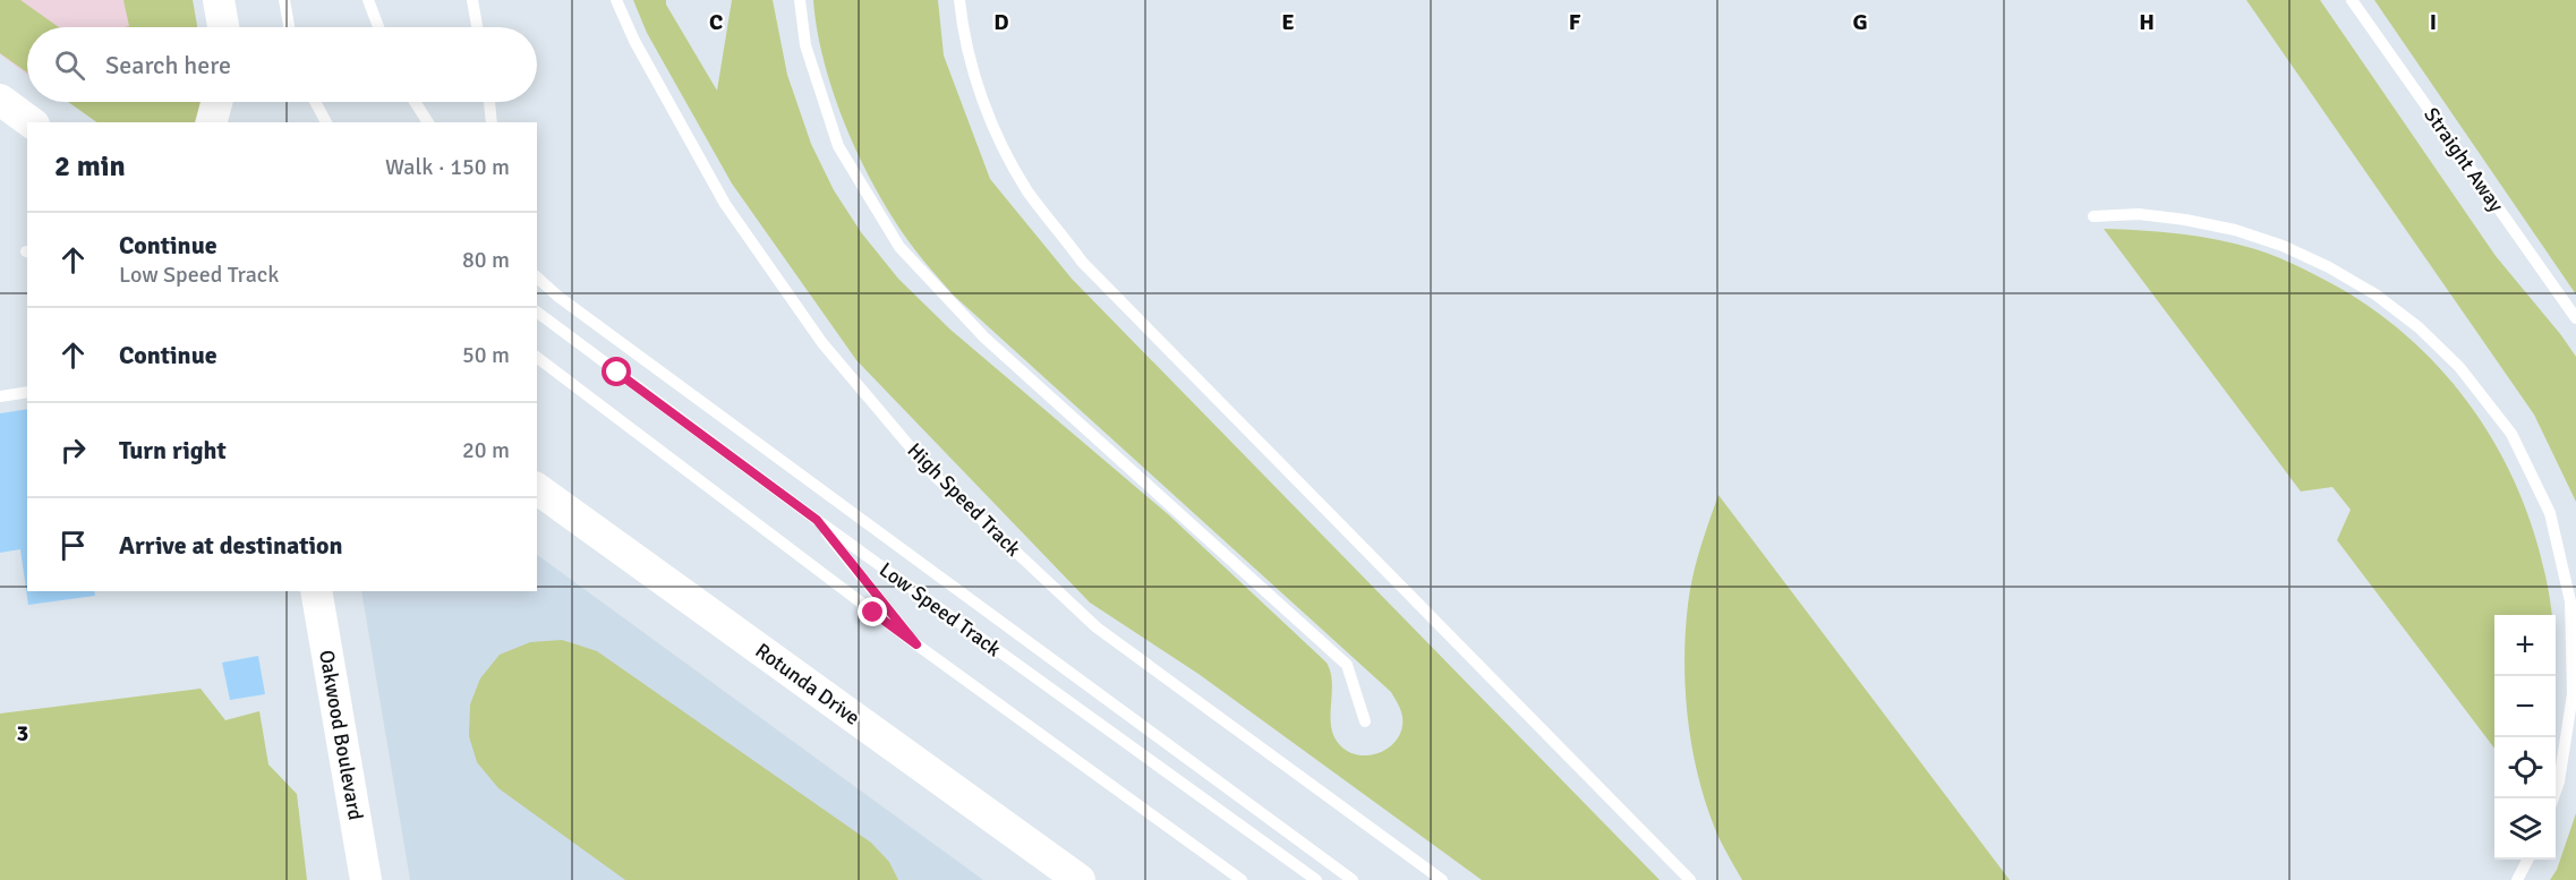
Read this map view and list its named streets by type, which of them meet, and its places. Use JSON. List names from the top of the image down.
{
  "streets": {
    "main road": ["Rotunda Drive", "Oakwood Boulevard"],
    "lane": ["Straight Away", "High Speed Track", "Low Speed Track"]
  },
  "page": {
    "search": "Search here",
    "heading": ["2 min", "Walk · 150 m"],
    "list": [
      ["Continue", "Low Speed Track", "80 m"],
      ["Continue", "50 m"],
      ["Turn right", "20 m"],
      "Arrive at destination"
    ],
    "map_buttons": ["+", "−"]
  },
  "grid": {
    "columns": [
      "C",
      "D",
      "E",
      "F",
      "G",
      "H",
      "I"
    ],
    "rows": ["3"]
  }
}
